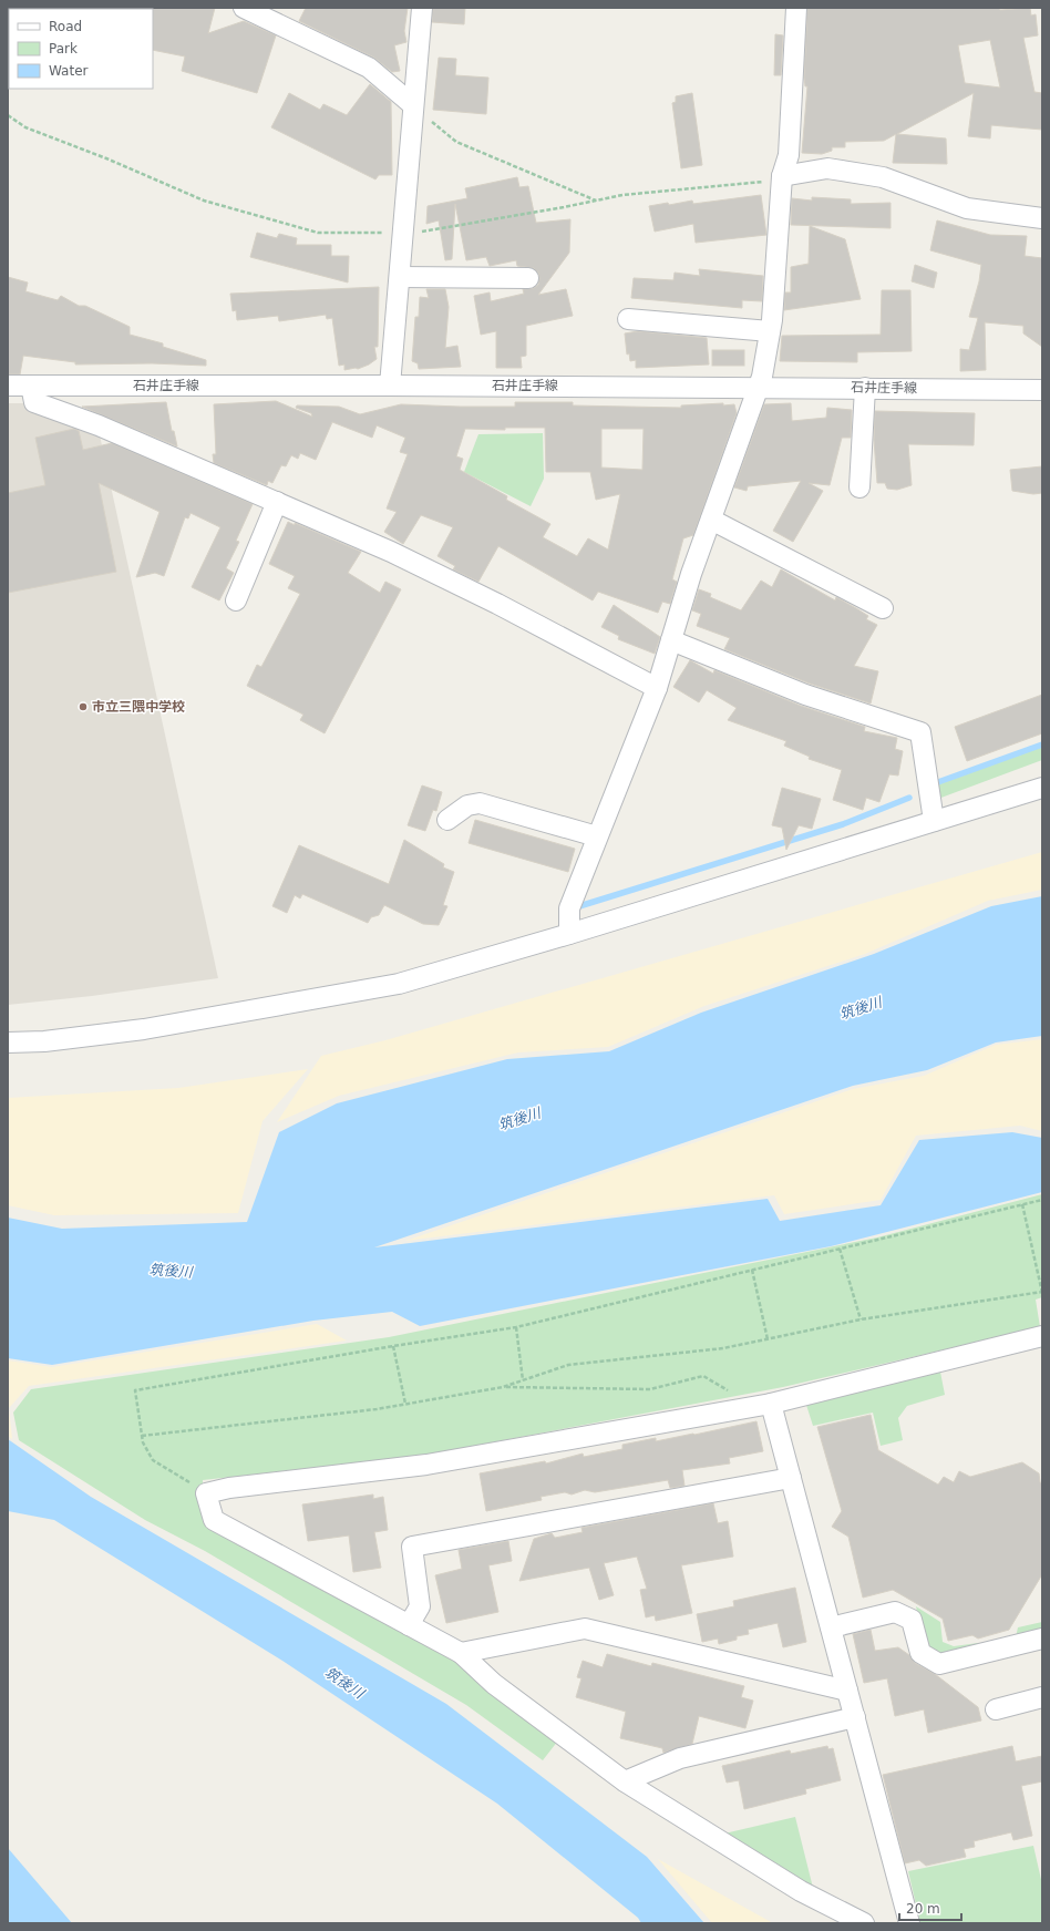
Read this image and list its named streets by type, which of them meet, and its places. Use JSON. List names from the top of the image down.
{
  "streets": {
    "street": ["石井庄手線"]
  },
  "water": ["筑後川"],
  "places": ["市立三隈中学校"],
  "legend": ["Road", "Park", "Water"],
  "scale_bar": "20 m"
}
